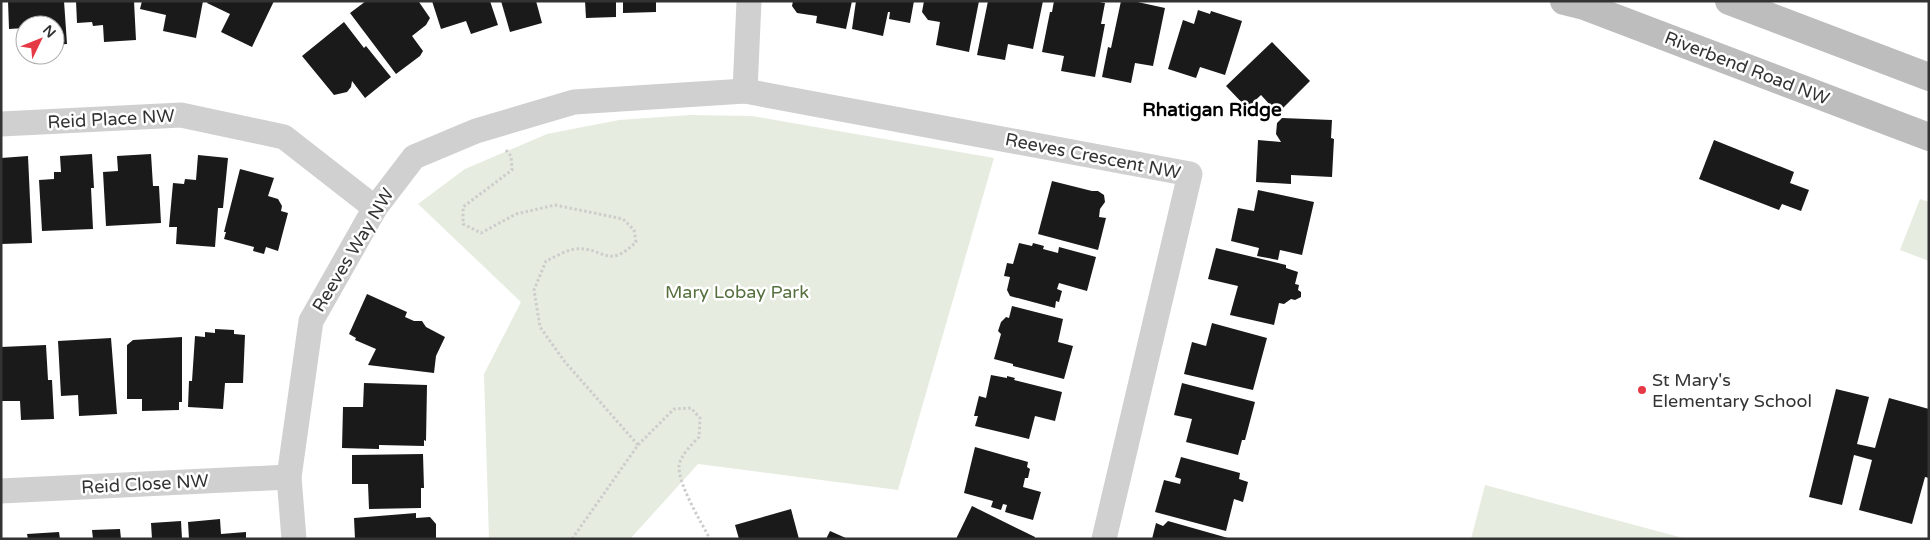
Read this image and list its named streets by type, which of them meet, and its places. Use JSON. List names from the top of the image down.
{
  "streets": {
    "main road": ["Riverbend Road NW"],
    "street": [
      "Reid Place NW",
      "Reeves Crescent NW",
      "Reeves Way NW",
      "Reid Close NW"
    ]
  },
  "crossings": [
    ["Reid Place NW", "Reeves Way NW"],
    ["Reeves Crescent NW", "Reeves Way NW"],
    ["Reeves Way NW", "Reid Close NW"]
  ],
  "districts": ["Rhatigan Ridge"],
  "parks": ["Mary Lobay Park"],
  "places": ["St Mary's Elementary School"],
  "north": "top right"
}
